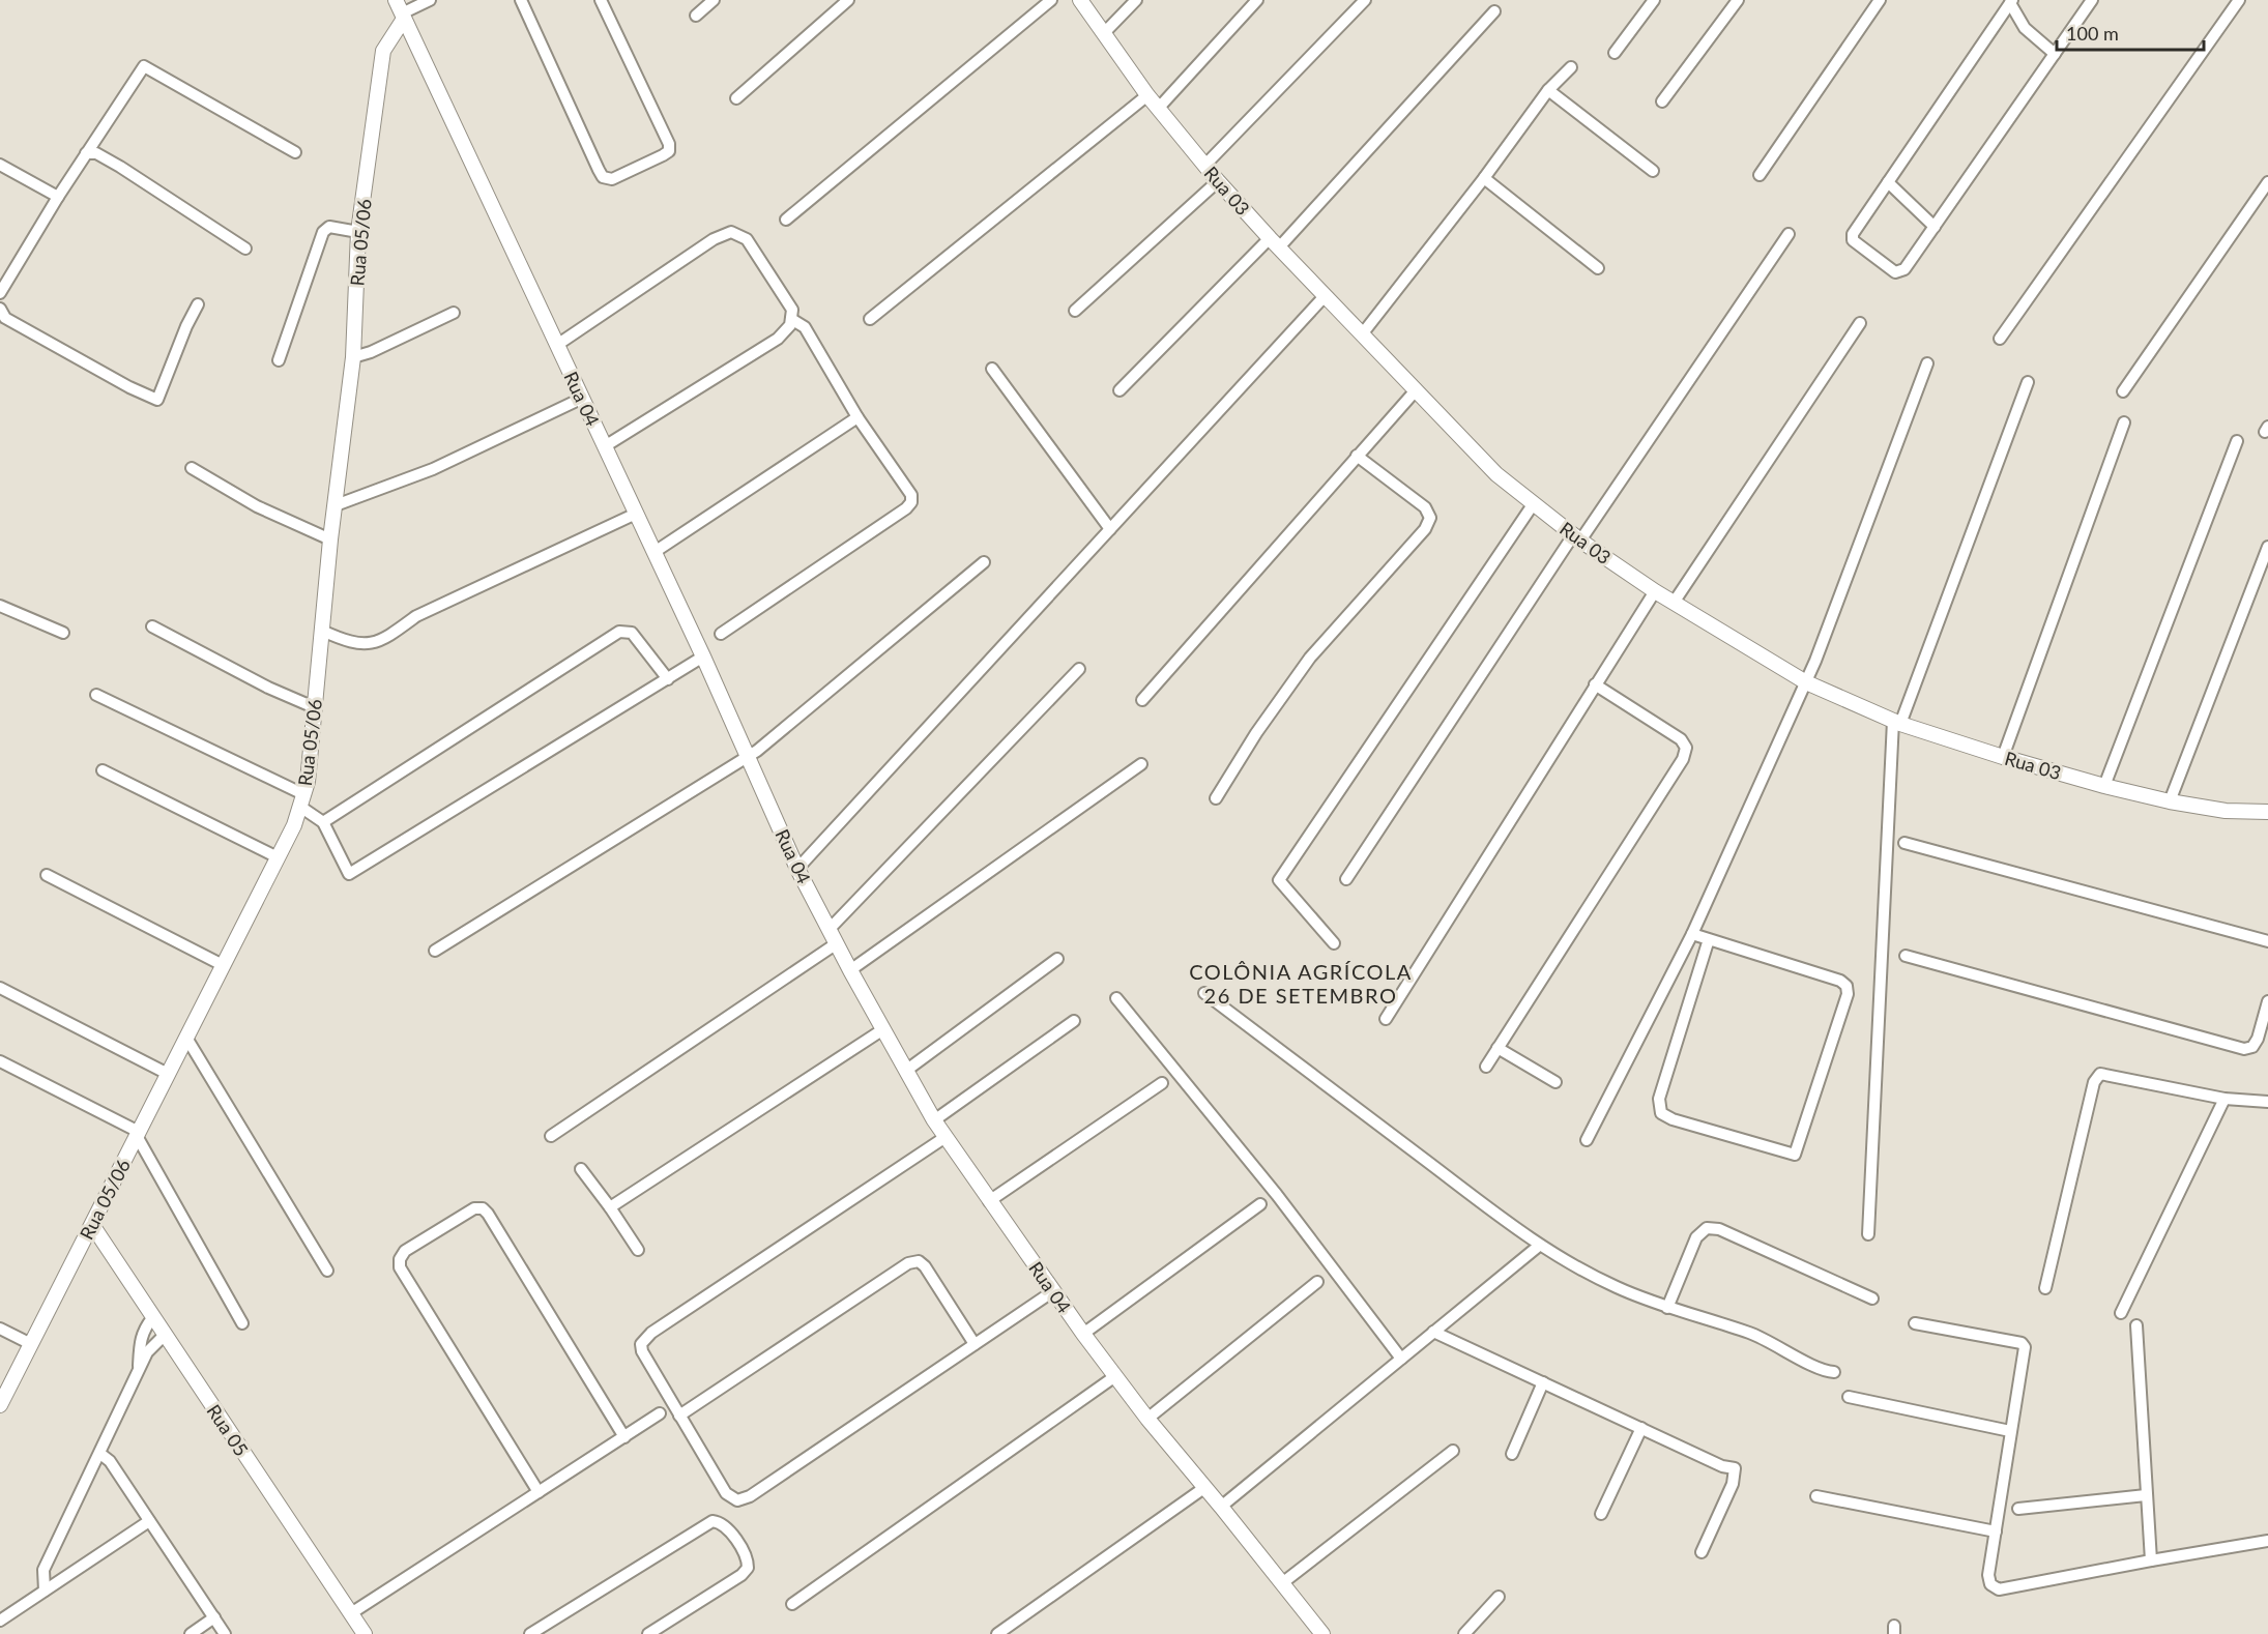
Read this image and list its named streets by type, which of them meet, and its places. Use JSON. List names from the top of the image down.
{
  "streets": {
    "street": [
      "Rua 03",
      "Rua 05/06",
      "Rua 04",
      "Rua 05"
    ]
  },
  "crossings": [
    ["Rua 05/06", "Rua 04"],
    ["Rua 05/06", "Rua 05"]
  ],
  "districts": ["COLÔNIA AGRÍCOLA 26 DE SETEMBRO"],
  "scale_bar": "100 m"
}
